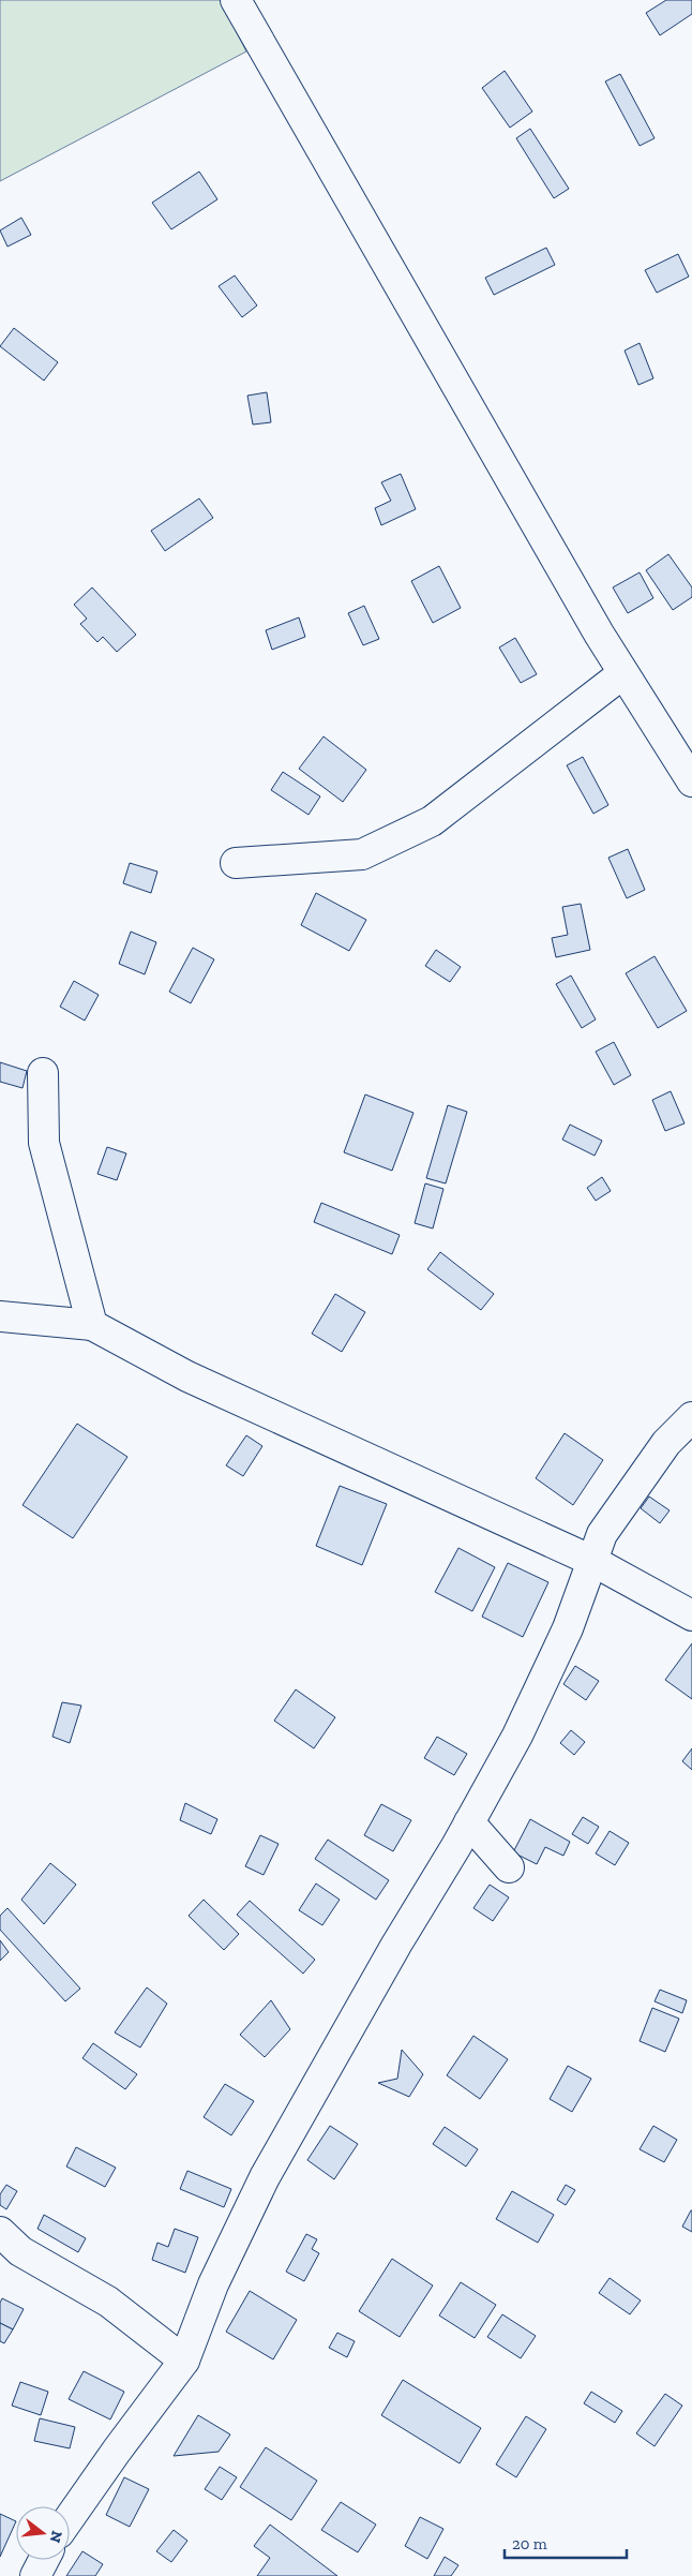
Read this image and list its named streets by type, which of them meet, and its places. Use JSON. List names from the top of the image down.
{
  "scale_bar": "20 m",
  "north": "right"
}
